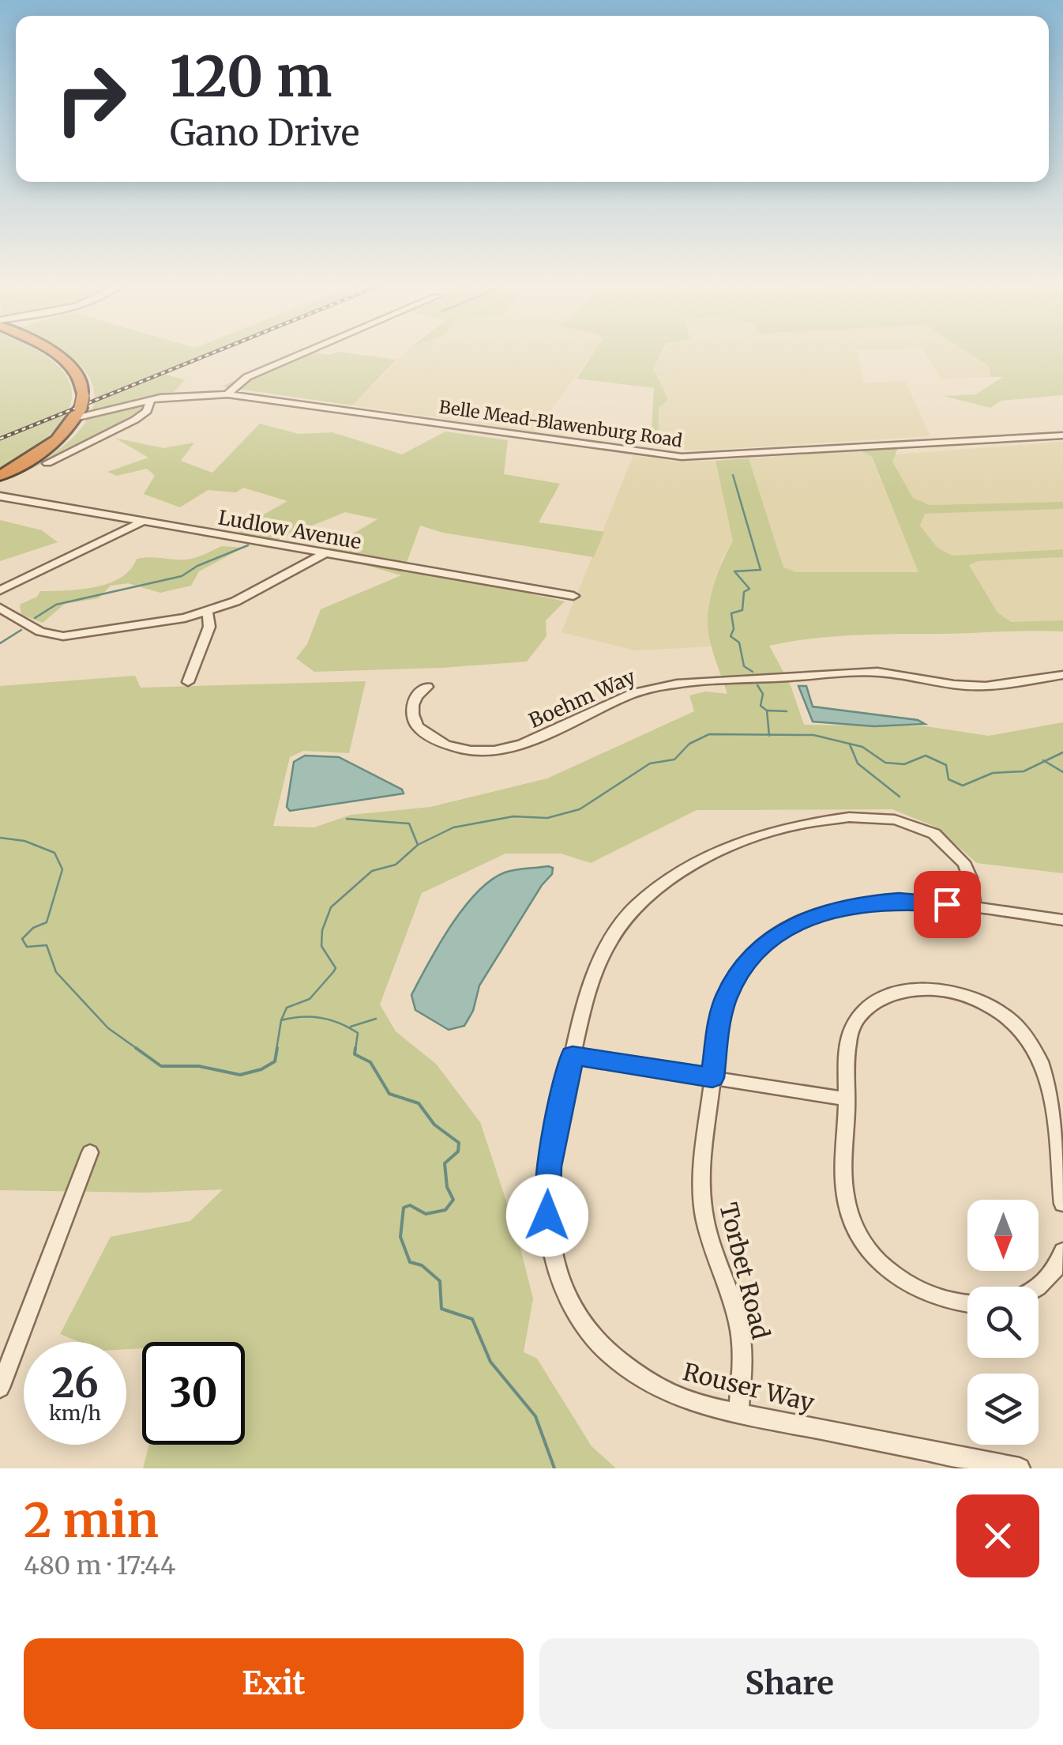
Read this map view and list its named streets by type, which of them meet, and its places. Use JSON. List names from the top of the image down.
{
  "streets": {
    "street": [
      "Belle Mead-Blawenburg Road",
      "Ludlow Avenue",
      "Boehm Way",
      "Torbet Road",
      "Rouser Way"
    ]
  },
  "crossings": [
    ["Torbet Road", "Rouser Way"]
  ],
  "north": "bottom",
  "page": {
    "turn": ["120 m", "Gano Drive"],
    "speed": "26 km/h",
    "limit": "30",
    "heading": ["2 min", "480 m · 17:44"],
    "buttons": ["Exit", "Share"]
  }
}
